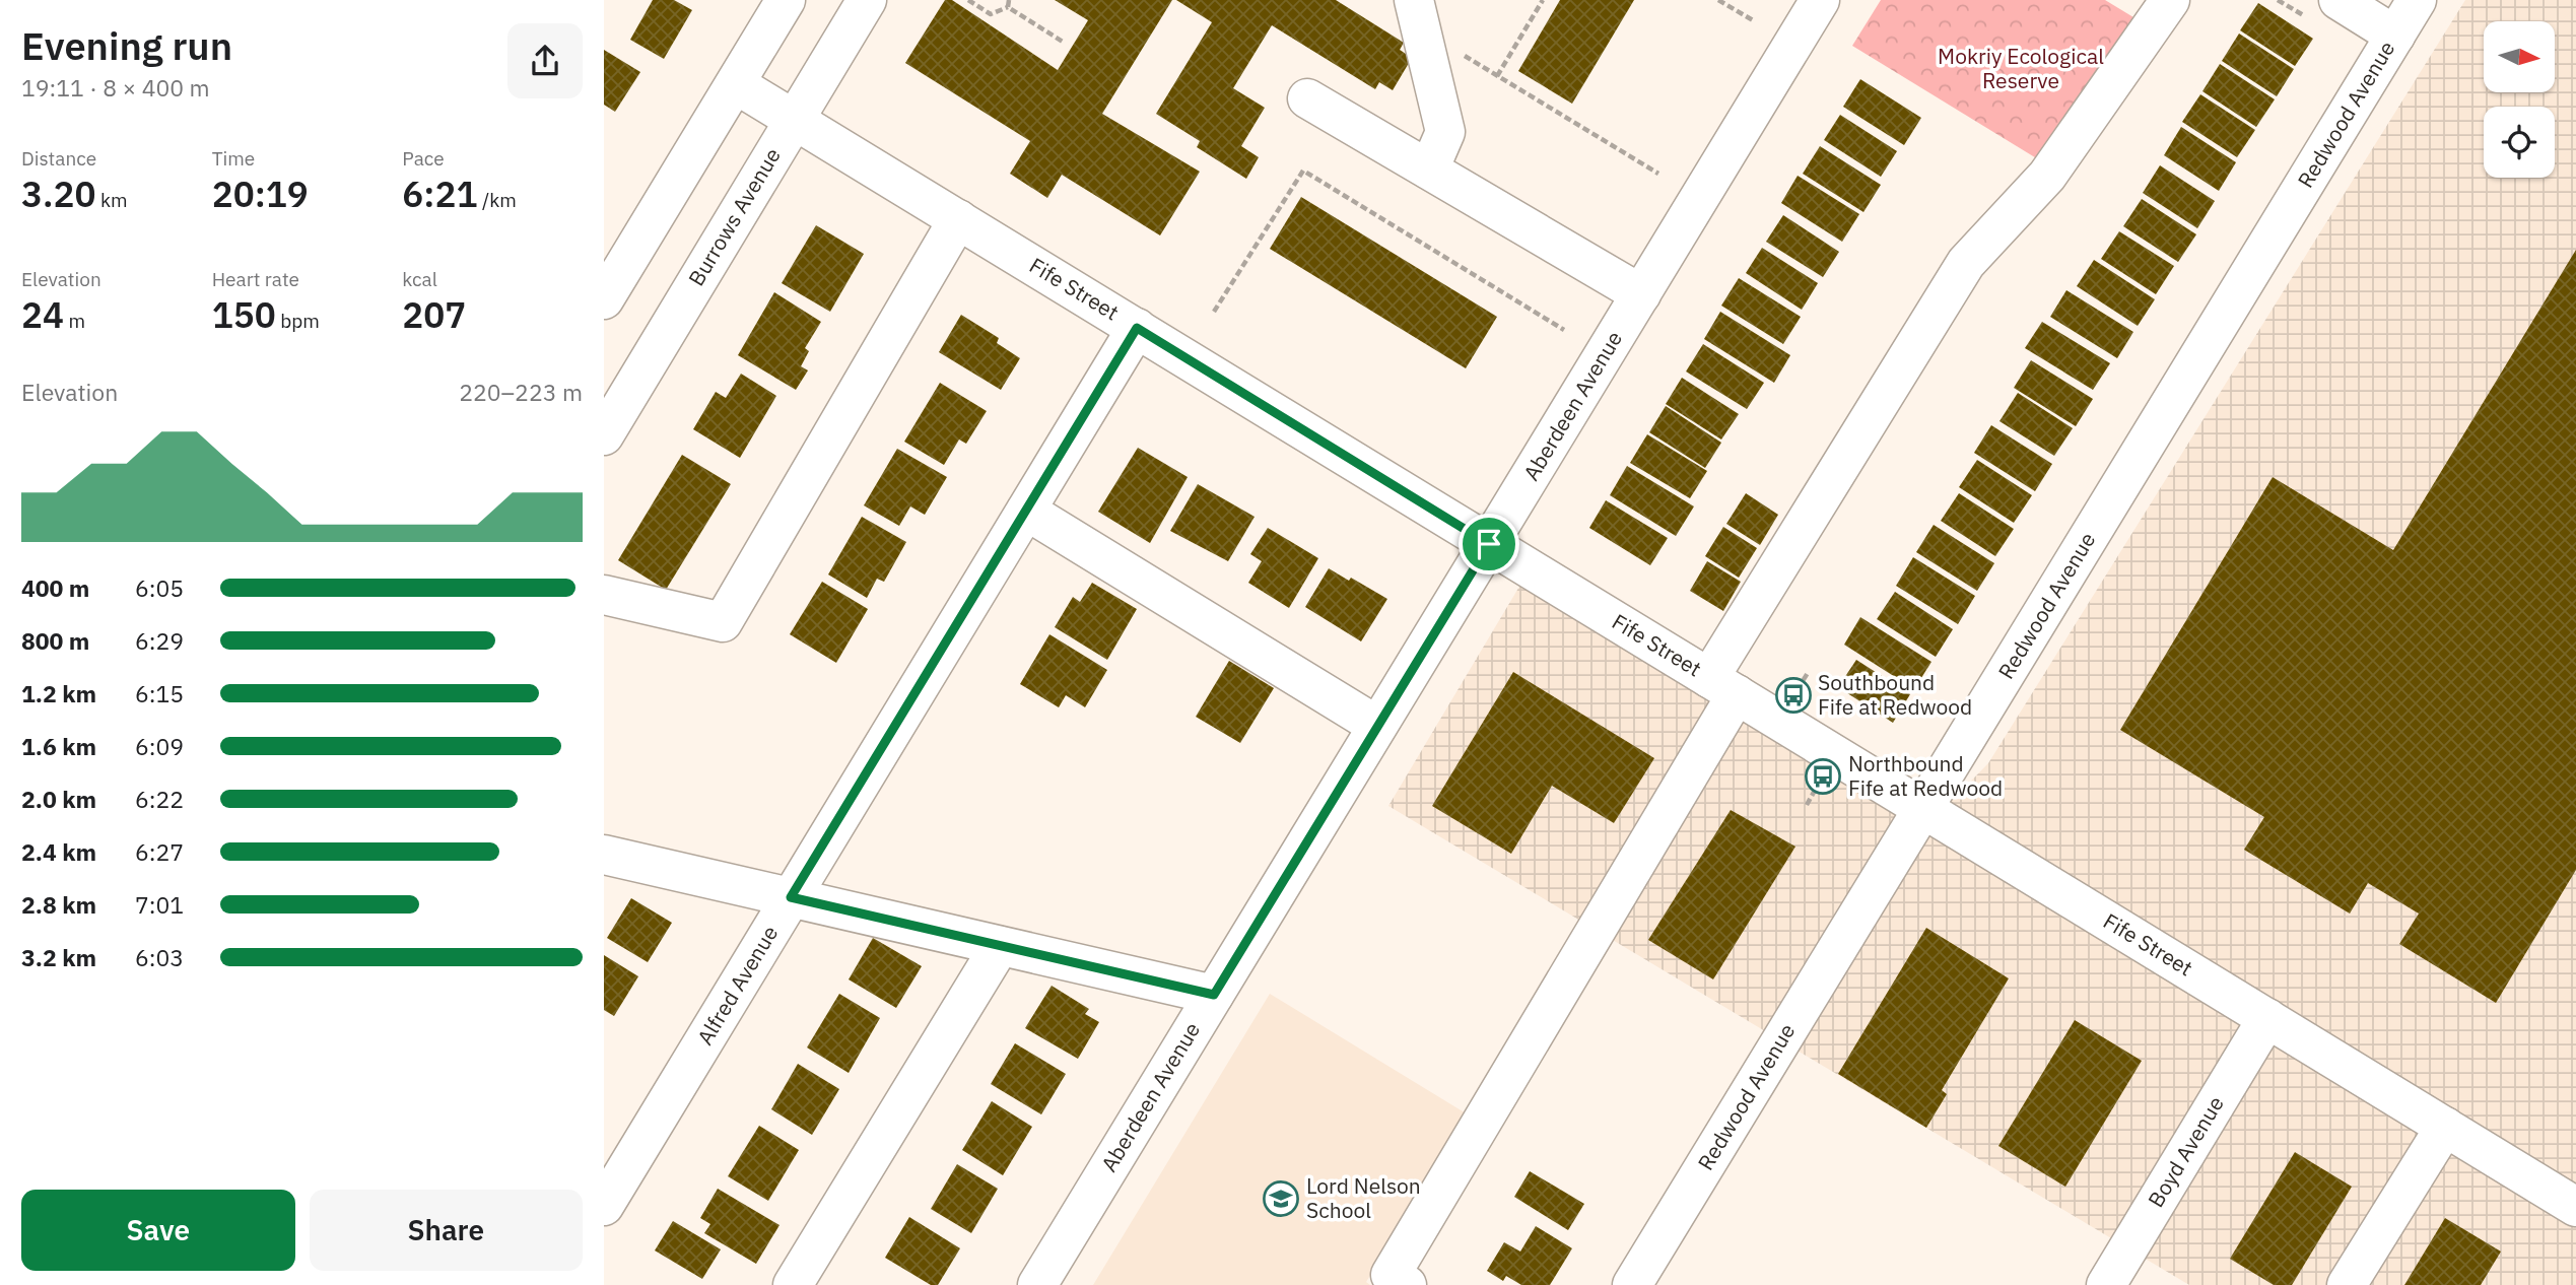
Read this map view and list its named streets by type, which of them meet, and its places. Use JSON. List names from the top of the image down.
{
  "streets": {
    "street": [
      "Redwood Avenue",
      "Burrows Avenue",
      "Fife Street",
      "Aberdeen Avenue",
      "Alfred Avenue",
      "Boyd Avenue"
    ]
  },
  "crossings": [
    ["Redwood Avenue", "Fife Street"],
    ["Burrows Avenue", "Fife Street"],
    ["Fife Street", "Aberdeen Avenue"],
    ["Fife Street", "Alfred Avenue"],
    ["Fife Street", "Boyd Avenue"]
  ],
  "parks": ["Mokriy Ecological Reserve"],
  "places": {
    "bus stop": ["Southbound Fife at Redwood", "Northbound Fife at Redwood"],
    "school or university": ["Lord Nelson School"]
  },
  "north": "right",
  "page": {
    "heading": ["Evening run", "19:11 · 8 × 400 m"],
    "stats": [
      ["Distance", "3.20 km"],
      ["Time", "20:19"],
      ["Pace", "6:21 /km"],
      ["Elevation", "24 m"],
      ["Heart rate", "150 bpm"],
      ["kcal", "207"]
    ],
    "chart": ["Elevation", "220–223 m"],
    "list": [
      {
        "name": "400 m",
        "note": "6:05"
      },
      {
        "name": "800 m",
        "note": "6:29"
      },
      {
        "name": "1.2 km",
        "note": "6:15"
      },
      {
        "name": "1.6 km",
        "note": "6:09"
      },
      {
        "name": "2.0 km",
        "note": "6:22"
      },
      {
        "name": "2.4 km",
        "note": "6:27"
      },
      {
        "name": "2.8 km",
        "note": "7:01"
      },
      {
        "name": "3.2 km",
        "note": "6:03"
      }
    ],
    "buttons": ["Save", "Share"]
  }
}
